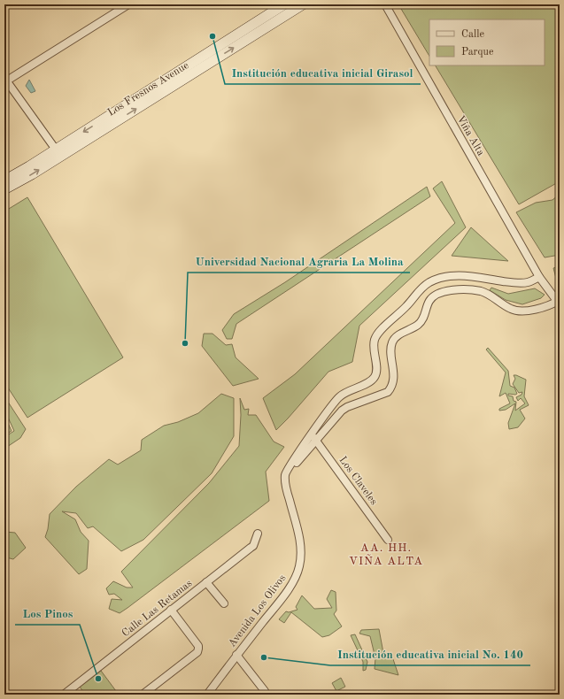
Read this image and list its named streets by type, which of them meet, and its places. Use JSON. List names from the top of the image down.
{
  "streets": {
    "main road": ["Los Fresnos Avenue"],
    "street": [
      "Viña Alta",
      "Los Claveles",
      "Calle Las Retamas",
      "Avenida Los Olivos"
    ]
  },
  "crossings": [
    ["Viña Alta", "Avenida Los Olivos"],
    ["Los Claveles", "Avenida Los Olivos"]
  ],
  "districts": ["AA. HH. VIÑA ALTA"],
  "places": [
    "Institución educativa inicial Girasol",
    "Universidad Nacional Agraria La Molina",
    "Institución educativa inicial No. 140",
    "Los Pinos"
  ],
  "legend": ["Calle", "Parque"]
}
